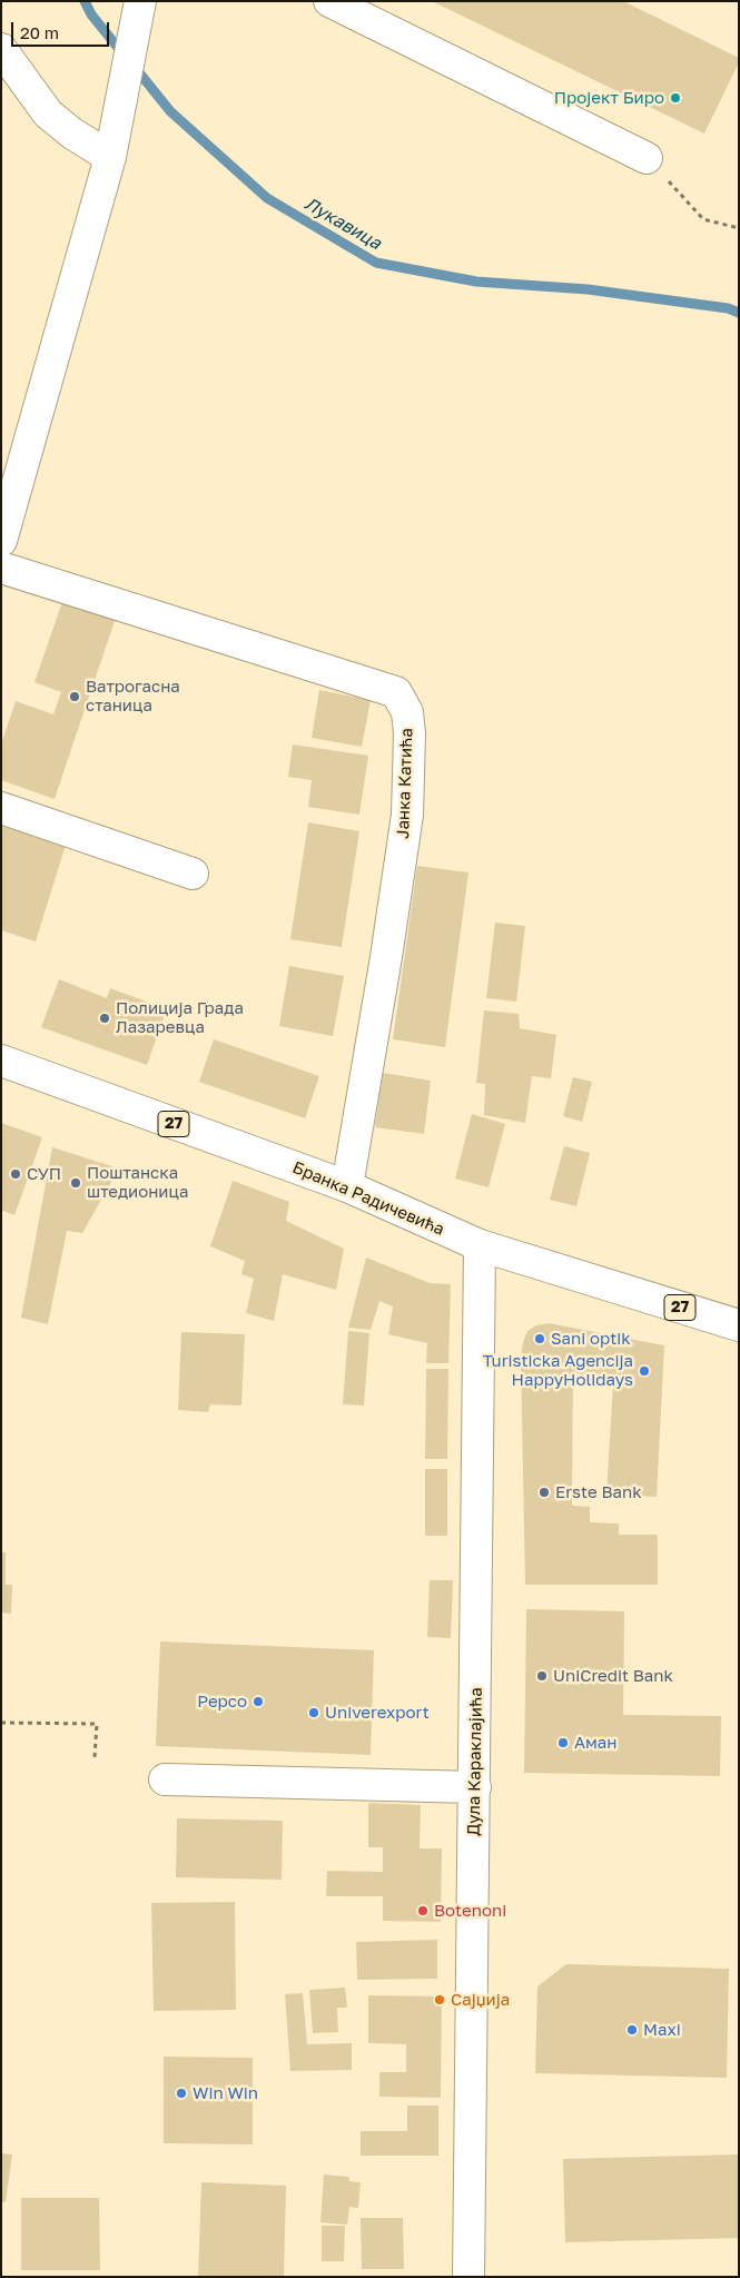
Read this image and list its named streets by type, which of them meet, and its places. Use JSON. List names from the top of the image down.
{
  "streets": {
    "street": [
      "Јанка Катића",
      "27",
      "Бранка Радичевића",
      "Дула Караклајића"
    ]
  },
  "crossings": [
    ["Јанка Катића", "Бранка Радичевића"],
    ["Бранка Радичевића", "Дула Караклајића"]
  ],
  "water": ["Лукавица"],
  "places": [
    "Пројект Биро",
    "Ватрогасна станица",
    "Полиција Града Лазаревца",
    "СУП",
    "Поштанска штедионица",
    "Sani optik",
    "Turisticka Agencija HappyHolidays",
    "Erste Bank",
    "UniCredit Bank",
    "Pepco",
    "Univerexport",
    "Аман",
    "Botenoni",
    "Сајџија",
    "Maxi",
    "Win Win"
  ],
  "scale_bar": "20 m"
}
